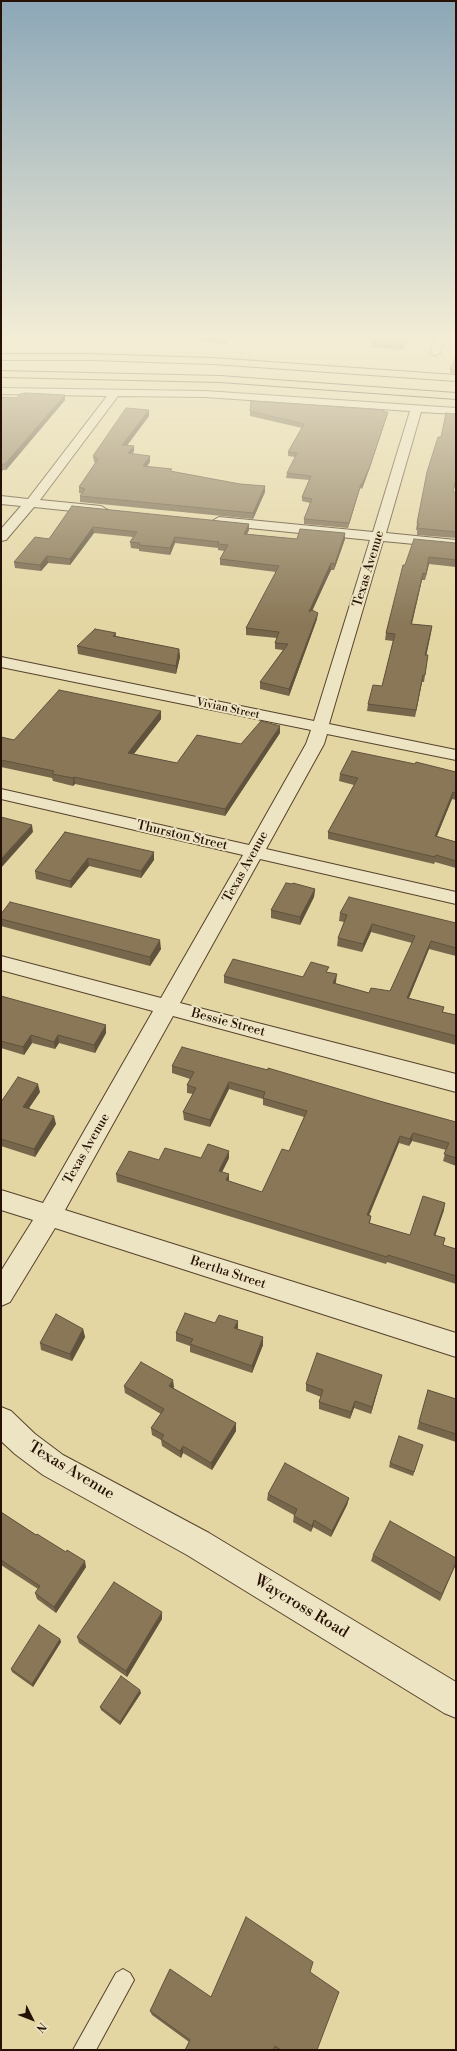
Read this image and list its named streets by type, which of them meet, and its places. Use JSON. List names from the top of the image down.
{
  "streets": {
    "street": [
      "Texas Avenue",
      "Vivian Street",
      "Thurston Street",
      "Bessie Street",
      "Bertha Street",
      "Waycross Road"
    ]
  },
  "crossings": [
    ["Texas Avenue", "Vivian Street"],
    ["Texas Avenue", "Thurston Street"],
    ["Texas Avenue", "Bessie Street"],
    ["Texas Avenue", "Bertha Street"],
    ["Texas Avenue", "Waycross Road"]
  ],
  "north": "bottom right"
}
